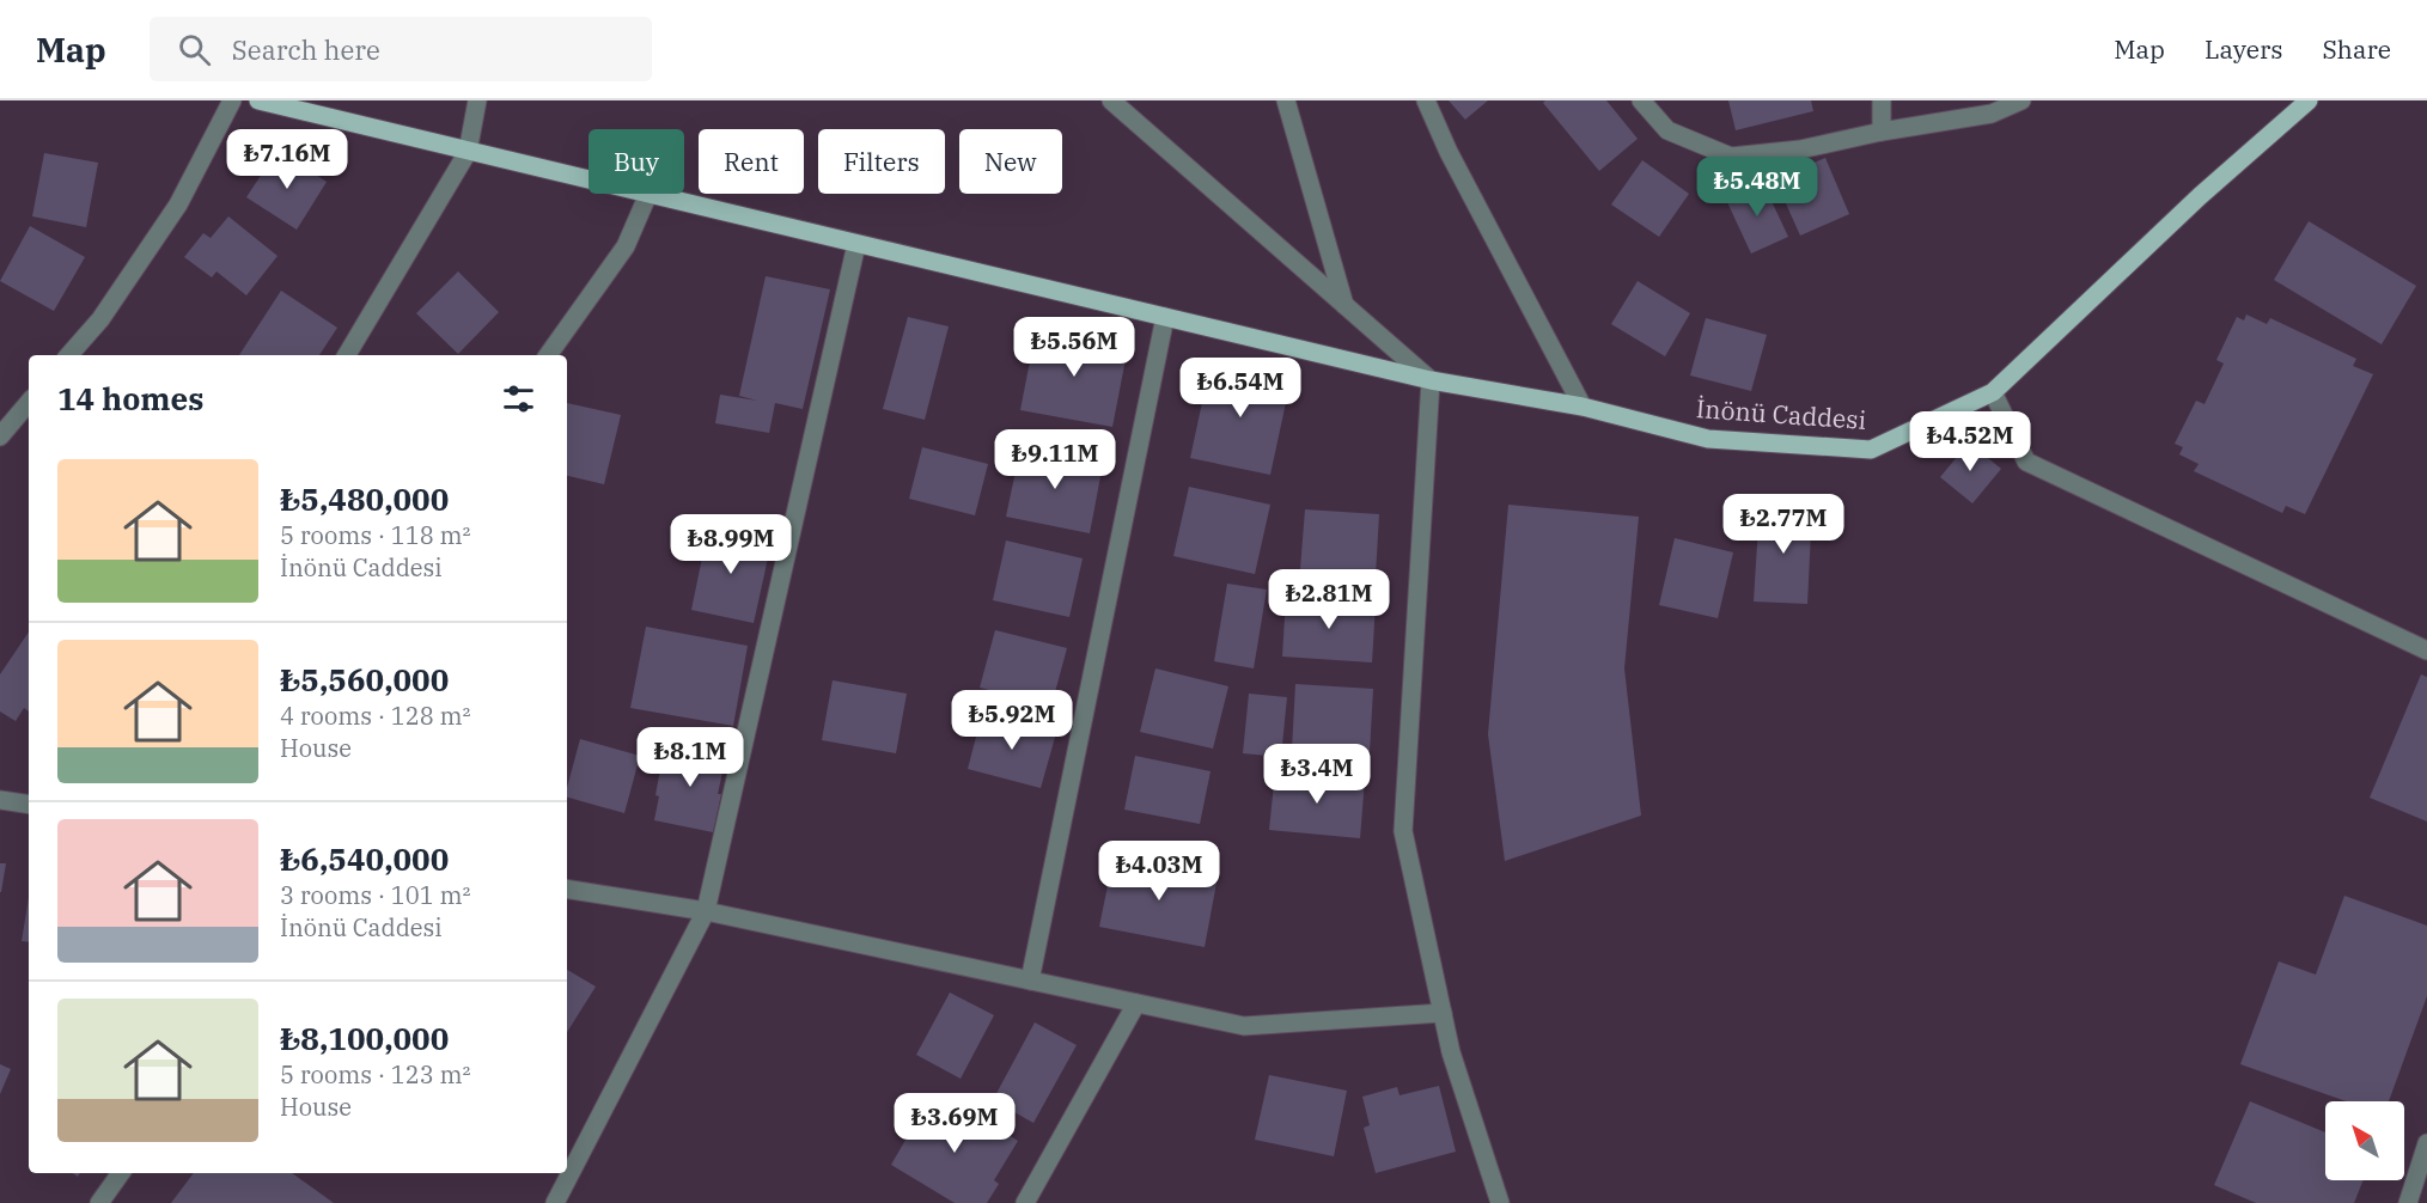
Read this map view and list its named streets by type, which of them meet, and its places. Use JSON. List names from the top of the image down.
{
  "streets": {
    "main road": ["İnönü Caddesi"]
  },
  "north": "top left",
  "page": {
    "header": "Map",
    "search": "Search here",
    "nav": ["Map", "Layers", "Share"],
    "price": [
      "₺7.16M",
      "₺5.48M",
      "₺5.56M",
      "₺6.54M",
      "₺4.52M",
      "₺9.11M",
      "₺2.77M",
      "₺8.99M",
      "₺2.81M",
      "₺5.92M",
      "₺8.1M",
      "₺3.4M",
      "₺4.03M",
      "₺3.69M"
    ],
    "chip": [
      "Buy",
      "Rent",
      "Filters",
      "New"
    ],
    "heading": "14 homes",
    "list": [
      {
        "name": "₺5,480,000",
        "note": "5 rooms · 118 m² · İnönü Caddesi"
      },
      {
        "name": "₺5,560,000",
        "note": "4 rooms · 128 m² · House"
      },
      {
        "name": "₺6,540,000",
        "note": "3 rooms · 101 m² · İnönü Caddesi"
      },
      {
        "name": "₺8,100,000",
        "note": "5 rooms · 123 m² · House"
      }
    ]
  }
}
